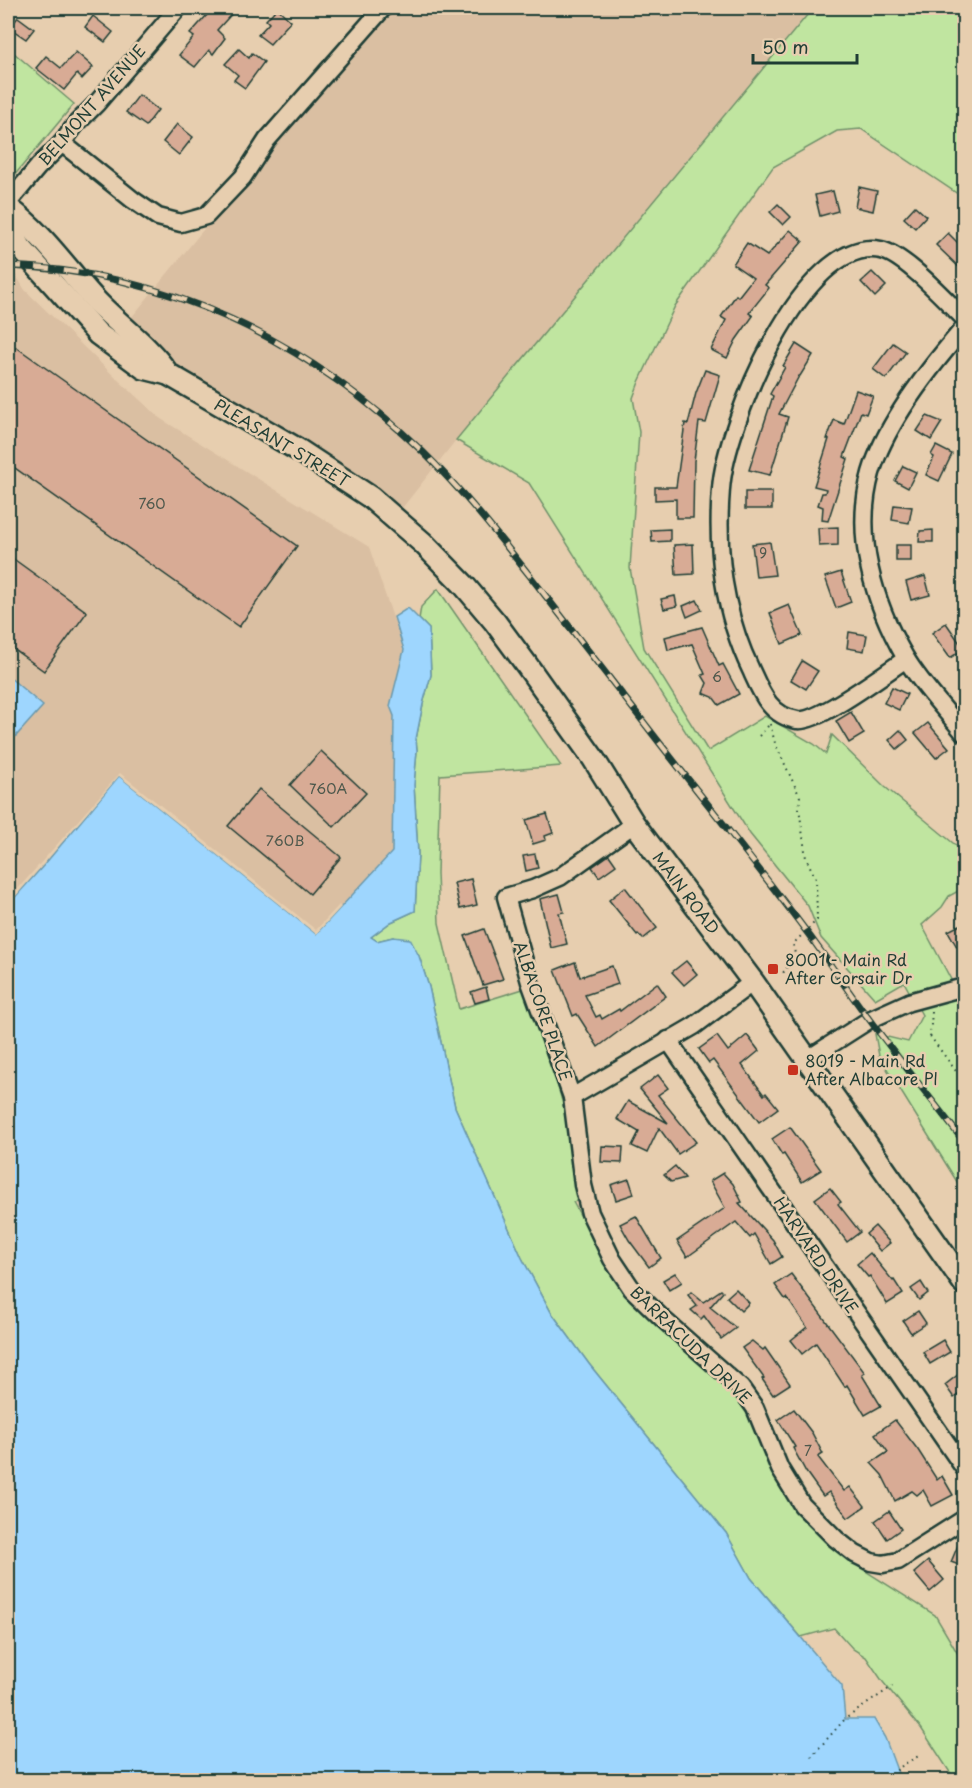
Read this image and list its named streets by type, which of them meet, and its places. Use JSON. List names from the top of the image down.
{
  "streets": {
    "main road": ["PLEASANT STREET", "MAIN ROAD"],
    "street": [
      "BELMONT AVENUE",
      "ALBACORE PLACE",
      "HARVARD DRIVE",
      "BARRACUDA DRIVE"
    ]
  },
  "crossings": [
    ["PLEASANT STREET", "MAIN ROAD"],
    ["MAIN ROAD", "ALBACORE PLACE"],
    ["ALBACORE PLACE", "HARVARD DRIVE"],
    ["ALBACORE PLACE", "BARRACUDA DRIVE"]
  ],
  "places": {
    "transit": ["8001 - Main Rd After Corsair Dr", "8019 - Main Rd After Albacore Pl"]
  },
  "house_numbers": [
    "760",
    "9",
    "6",
    "760A",
    "760B",
    "7"
  ],
  "scale_bar": "50 m"
}
